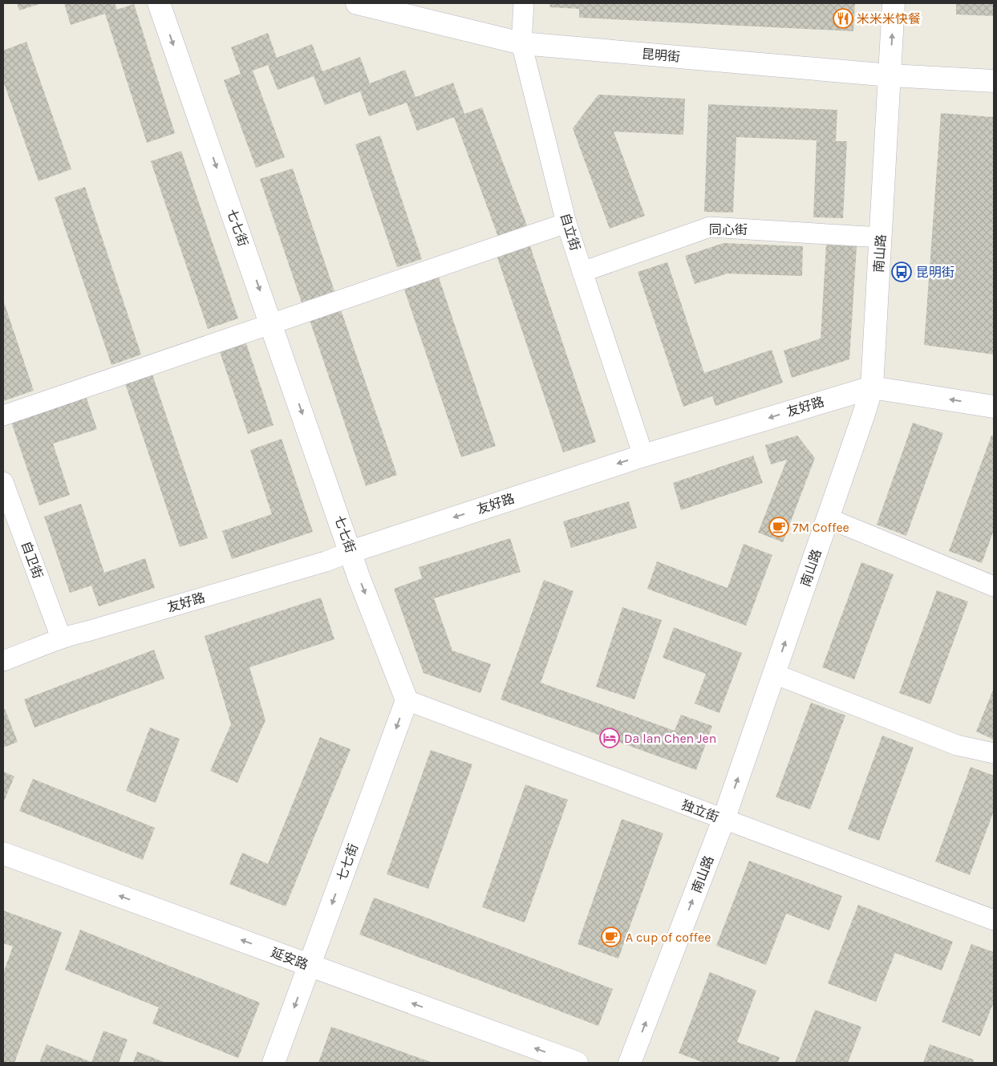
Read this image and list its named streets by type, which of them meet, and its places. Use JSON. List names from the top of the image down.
{
  "streets": {
    "main road": [
      "昆明街",
      "七七街",
      "南山路",
      "友好路",
      "延安路"
    ],
    "street": [
      "同心街",
      "自立街",
      "自卫街",
      "独立街"
    ]
  },
  "crossings": [
    ["昆明街", "自立街"],
    ["昆明街", "南山路"],
    ["七七街", "友好路"],
    ["七七街", "独立街"],
    ["七七街", "延安路"],
    ["同心街", "自立街"],
    ["同心街", "南山路"],
    ["自立街", "友好路"],
    ["南山路", "友好路"],
    ["南山路", "独立街"],
    ["友好路", "自卫街"]
  ],
  "one_way": [
    "七七街",
    "南山路",
    "友好路",
    "延安路"
  ],
  "places": {
    "restaurant": ["米米米快餐"],
    "bus stop": ["昆明街"],
    "cafe": ["7M Coffee", "A cup of coffee"],
    "hotel": ["Da lan Chen Jen"]
  }
}
